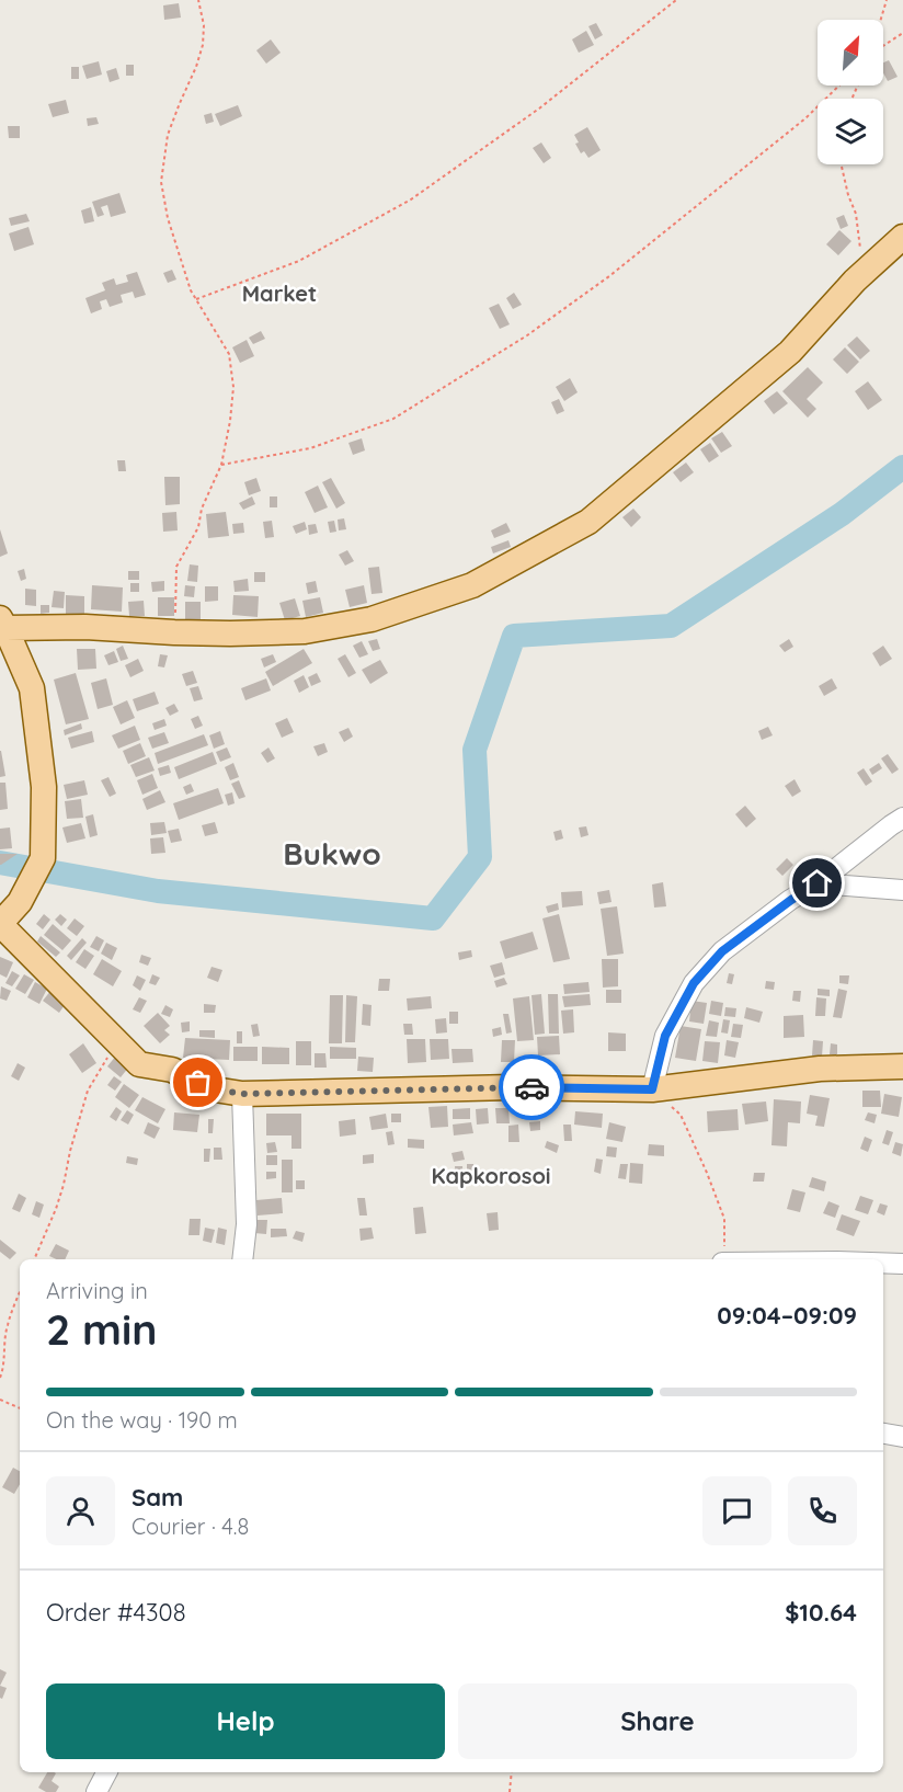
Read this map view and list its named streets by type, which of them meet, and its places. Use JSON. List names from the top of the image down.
{
  "districts": ["Market", "Bukwo", "Kapkorosoi"],
  "north": "top right",
  "page": {
    "heading": ["2 min", "Arriving in", "09:04–09:09"],
    "panel": [
      "Sam",
      "Courier · 4.8",
      "Order #4308",
      "$10.64"
    ],
    "bar": "On the way · 190 m",
    "buttons": ["Help", "Share"]
  }
}
